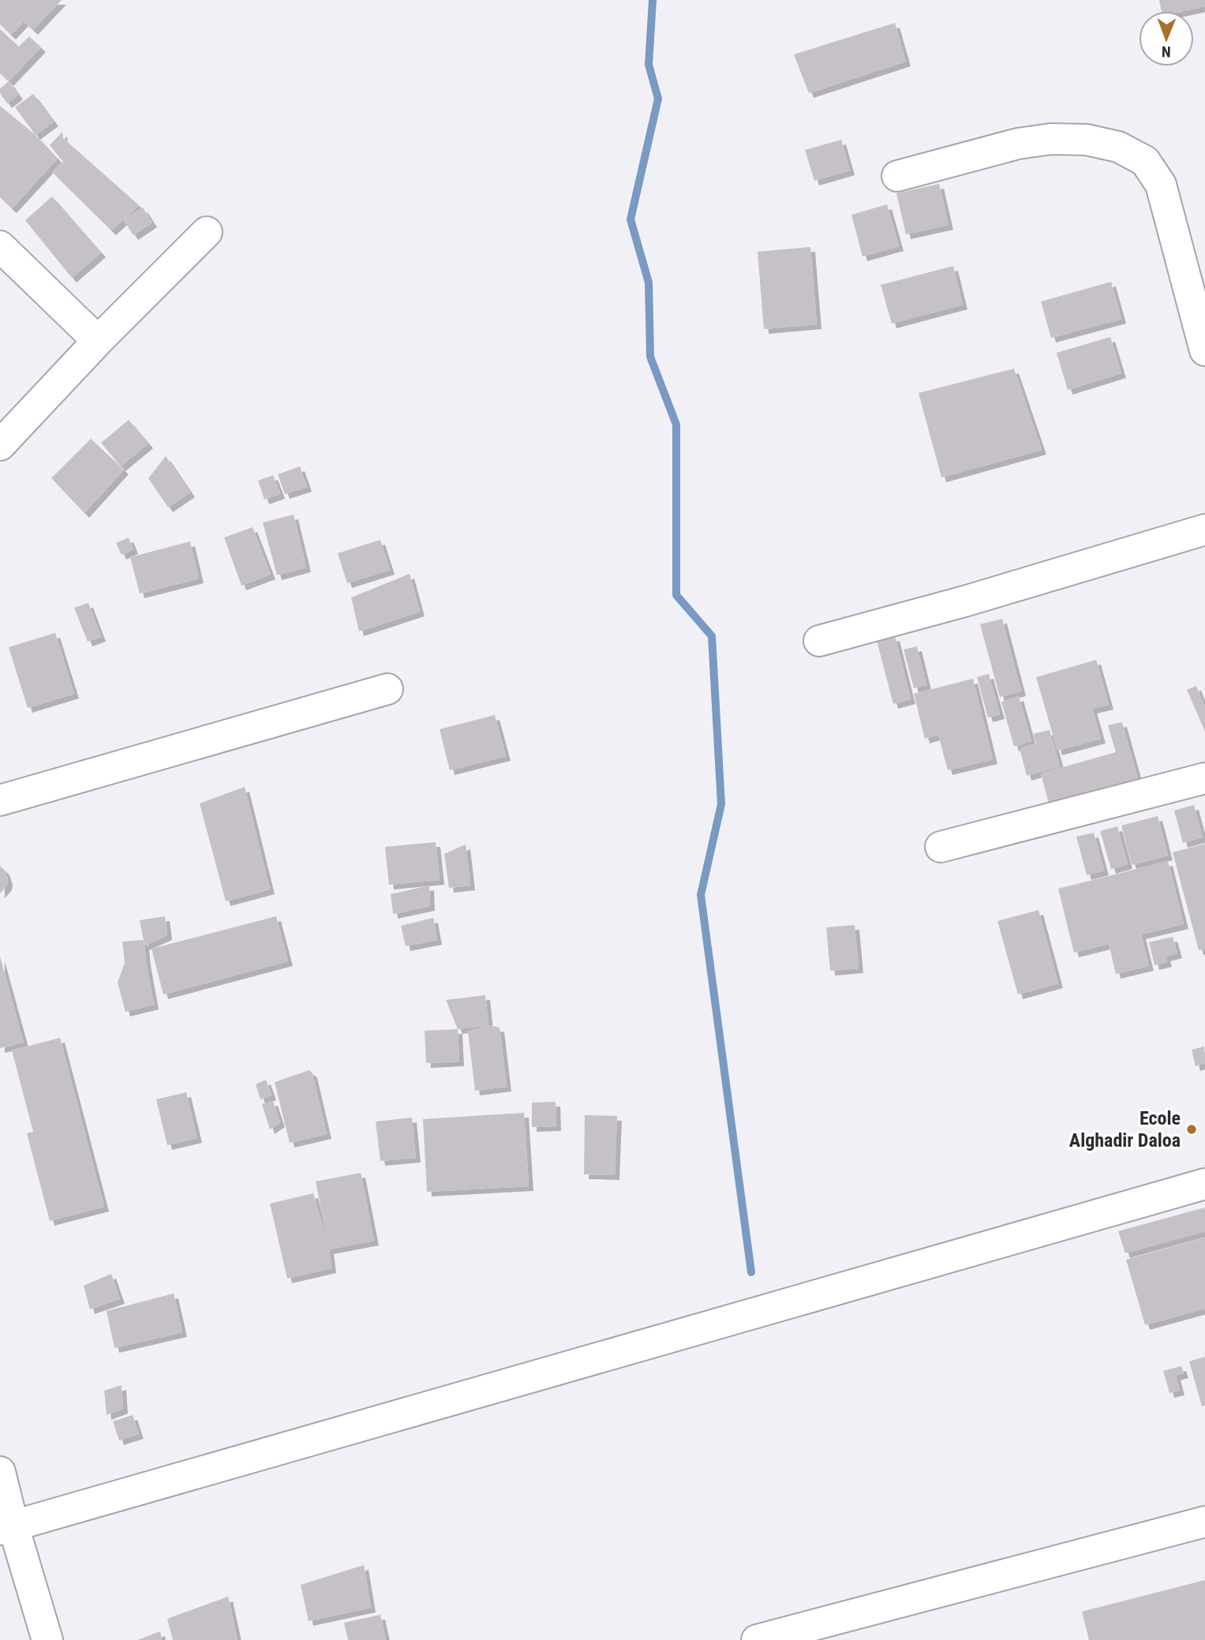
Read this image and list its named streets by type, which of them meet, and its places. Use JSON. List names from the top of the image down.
{
  "places": ["Ecole Alghadir Daloa"],
  "north": "bottom"
}
